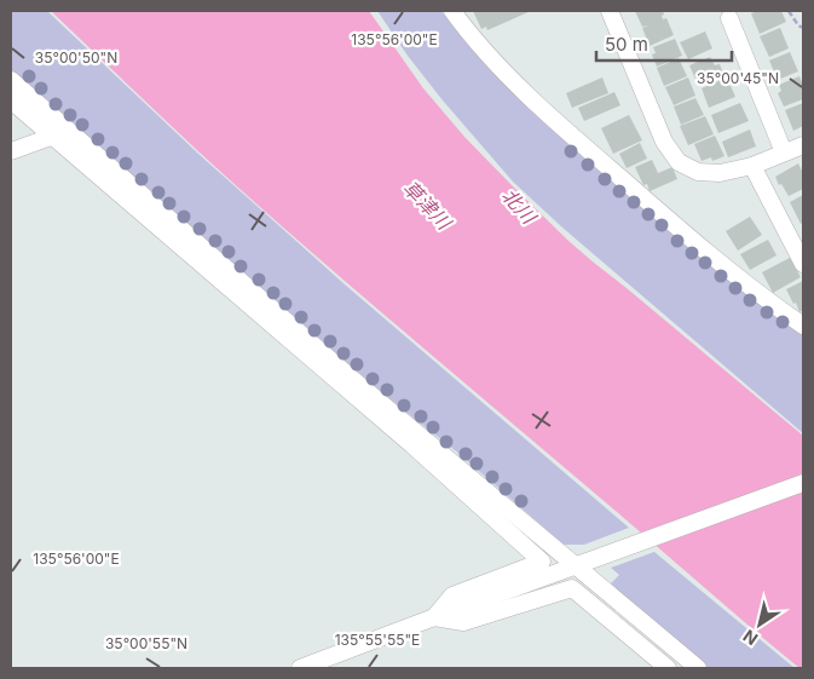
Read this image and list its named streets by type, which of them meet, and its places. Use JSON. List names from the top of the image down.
{
  "water": ["草津川", "北川"],
  "scale_bar": "50 m",
  "north": "bottom left",
  "coordinates": [
    "135°56'00\"E",
    "35°00'50\"N",
    "35°00'45\"N",
    "135°55'55\"E",
    "35°00'55\"N"
  ]
}
